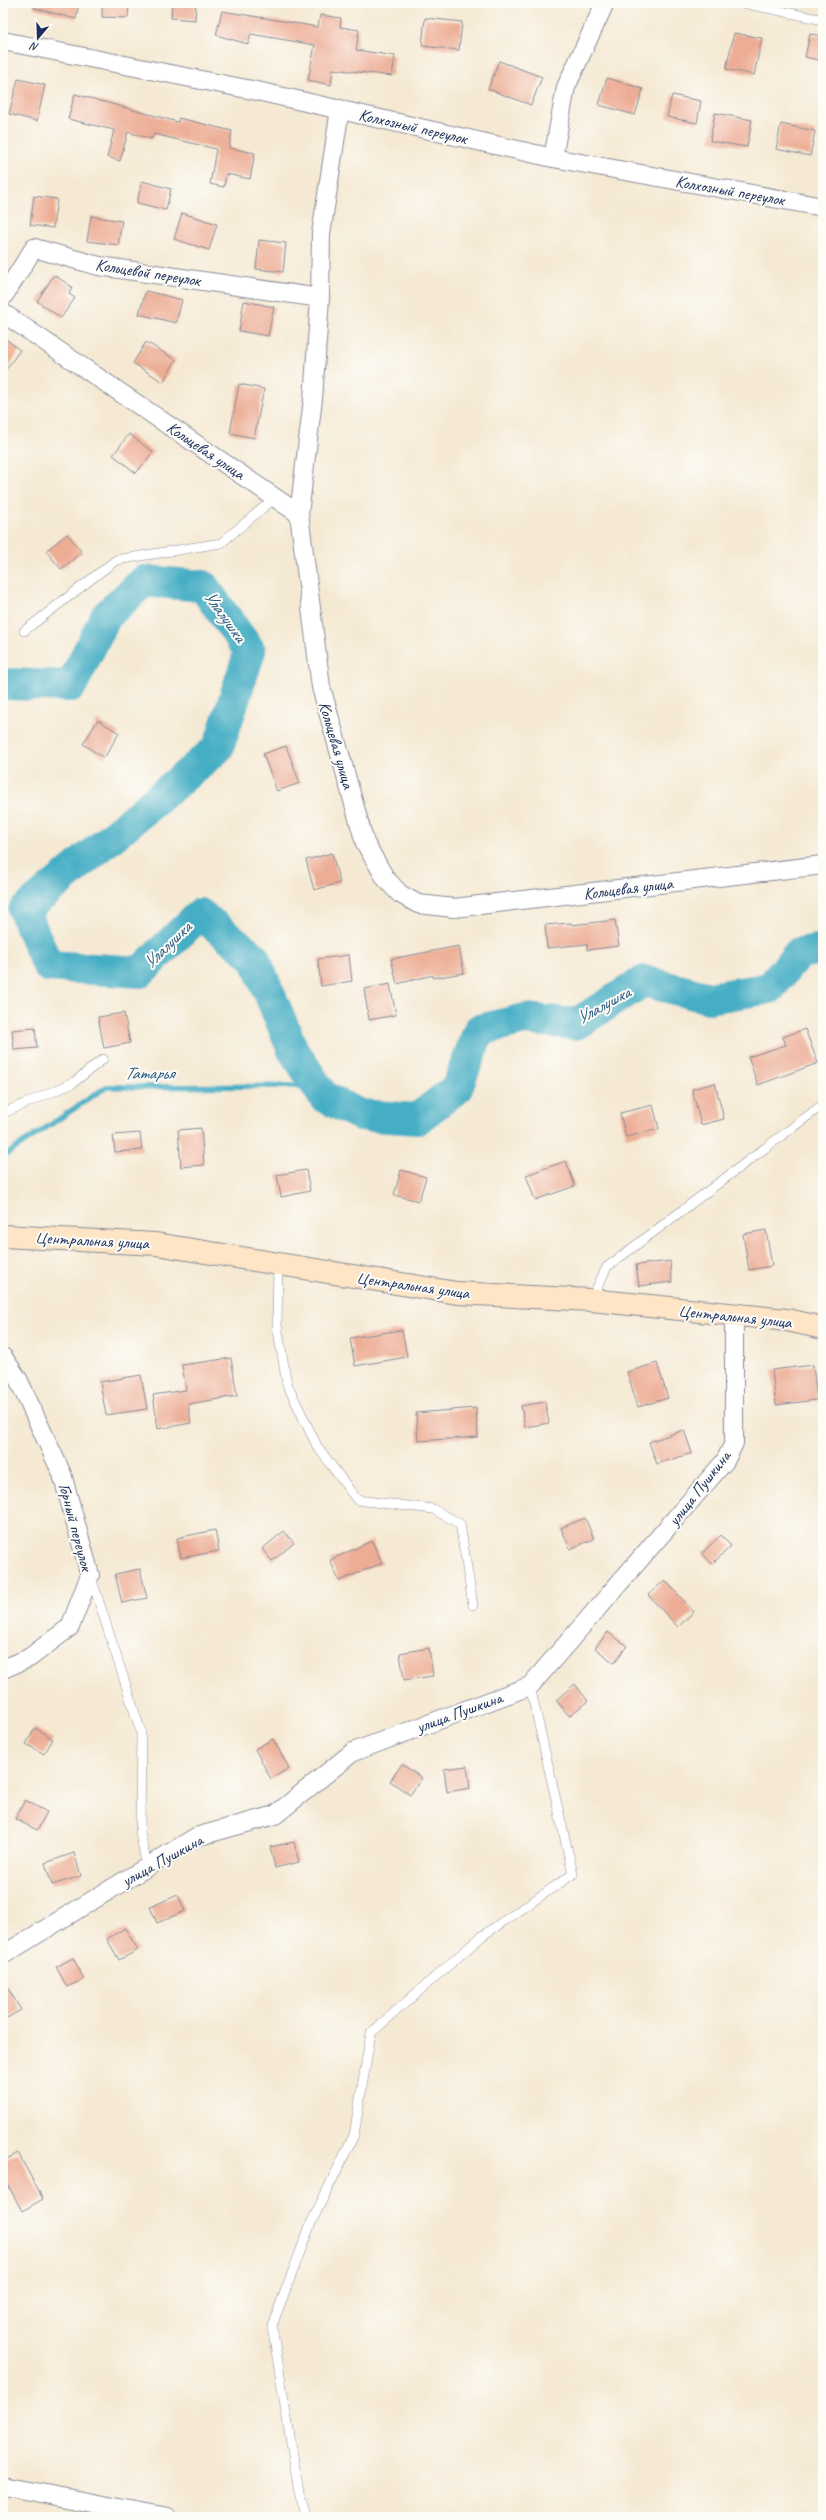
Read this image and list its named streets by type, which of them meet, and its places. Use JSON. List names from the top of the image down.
{
  "streets": {
    "street": [
      "Колхозный переулок",
      "Кольцевой переулок",
      "Кольцевая улица",
      "Центральная улица",
      "улица Пушкина",
      "Горный переулок"
    ]
  },
  "crossings": [
    ["Центральная улица", "улица Пушкина"]
  ],
  "water": ["Улалушка", "Татарья"],
  "north": "bottom"
}
